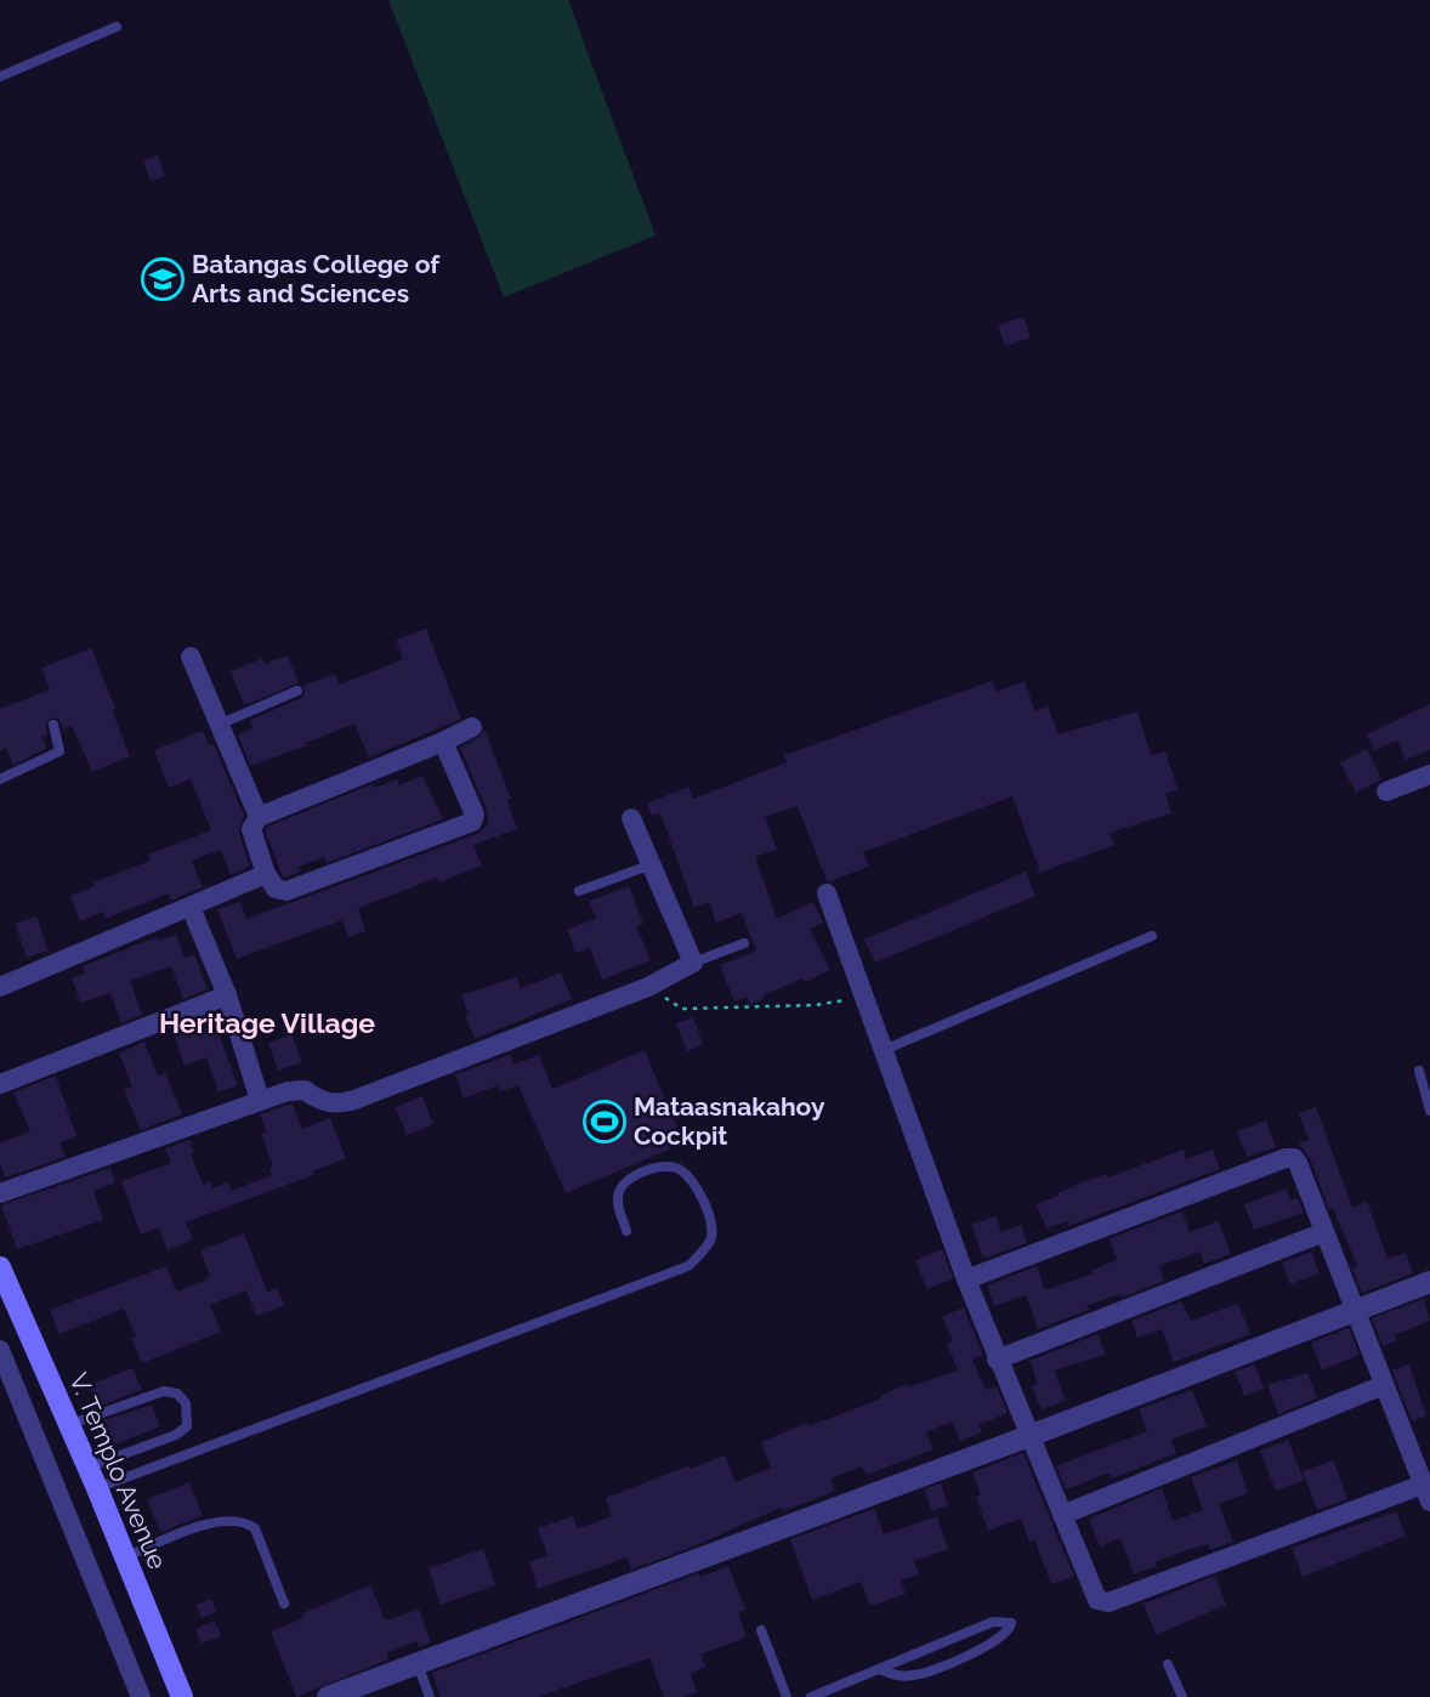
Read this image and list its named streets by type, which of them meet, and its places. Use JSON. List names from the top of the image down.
{
  "streets": {
    "main road": ["V. Templo Avenue"]
  },
  "districts": ["Heritage Village"],
  "places": {
    "school or university": ["Batangas College of Arts and Sciences"],
    "sports": ["Mataasnakahoy Cockpit"]
  }
}
